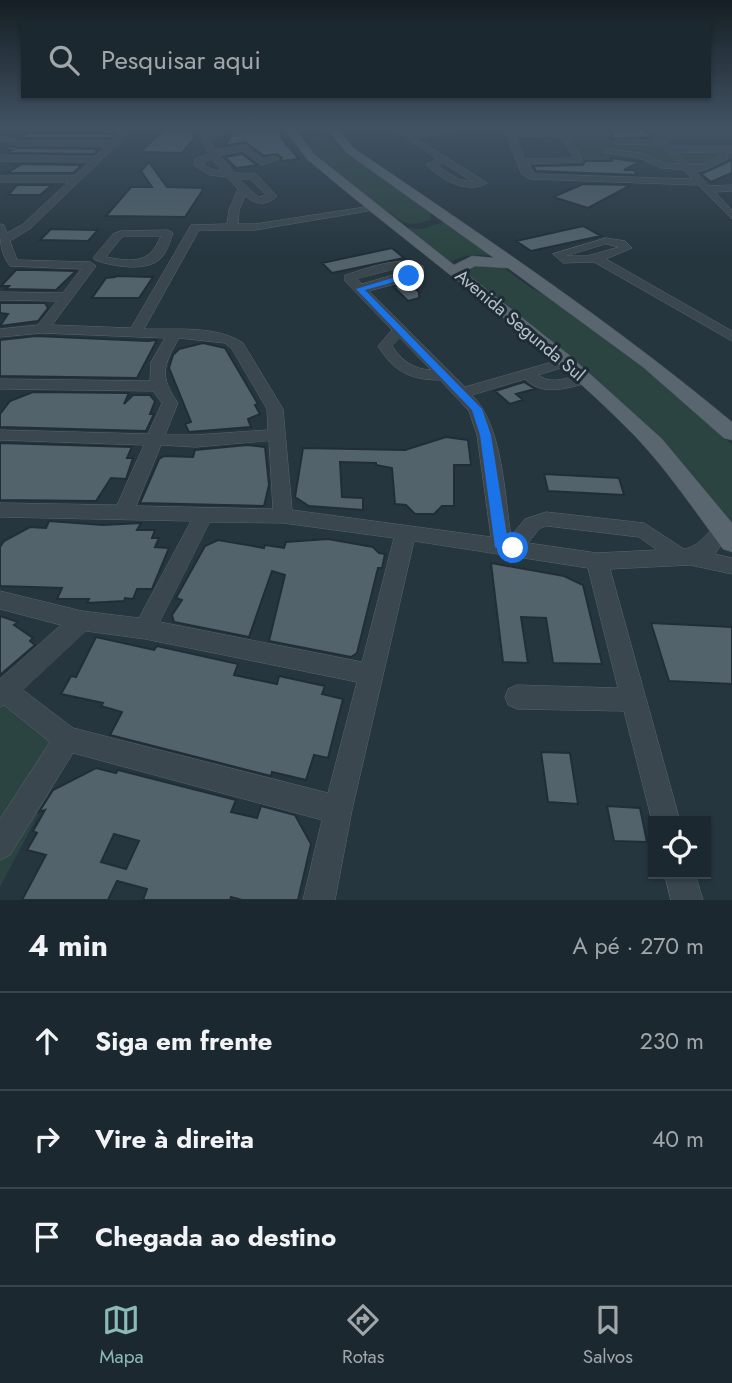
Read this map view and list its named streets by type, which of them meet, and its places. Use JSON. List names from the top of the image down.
{
  "streets": {
    "main road": ["Avenida Segunda Sul"]
  },
  "page": {
    "search": "Pesquisar aqui",
    "heading": ["4 min", "A pé · 270 m"],
    "list": [
      ["Siga em frente", "230 m"],
      ["Vire à direita", "40 m"],
      "Chegada ao destino"
    ],
    "nav": ["Mapa", "Rotas", "Salvos"]
  }
}
